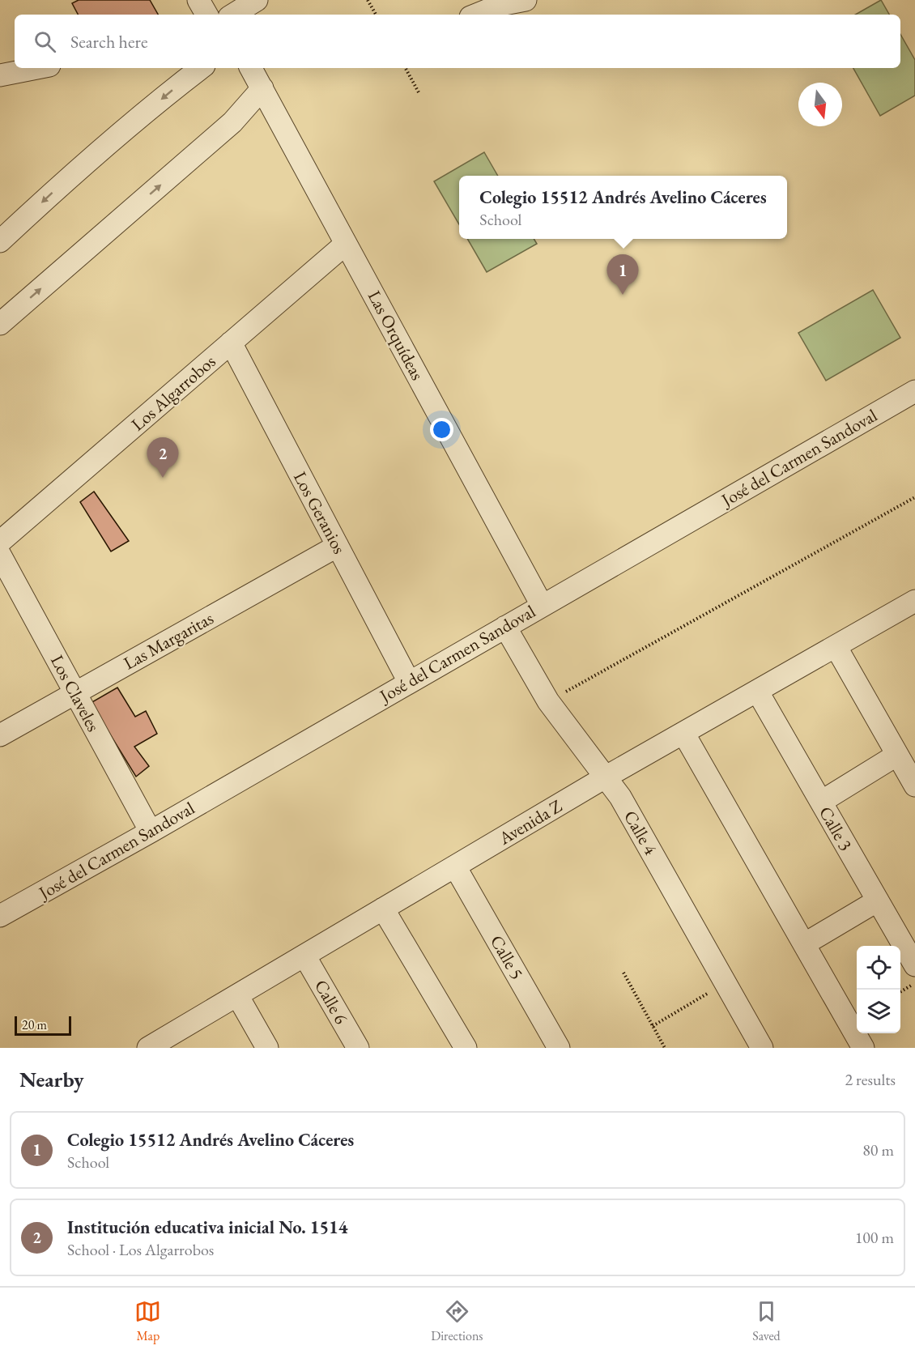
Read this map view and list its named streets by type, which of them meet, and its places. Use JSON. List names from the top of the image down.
{
  "streets": {
    "street": [
      "Las Orquídeas",
      "Los Algarrobos",
      "José del Carmen Sandoval",
      "Los Geranios",
      "Las Margaritas",
      "Los Claveles",
      "Avenida Z",
      "Calle 3",
      "Calle 4",
      "Calle 5",
      "Calle 6"
    ]
  },
  "crossings": [
    ["Las Orquídeas", "Los Algarrobos"],
    ["Las Orquídeas", "José del Carmen Sandoval"],
    ["Los Algarrobos", "Los Geranios"],
    ["José del Carmen Sandoval", "Los Geranios"],
    ["José del Carmen Sandoval", "Los Claveles"],
    ["José del Carmen Sandoval", "Calle 4"],
    ["Los Geranios", "Las Margaritas"],
    ["Las Margaritas", "Los Claveles"],
    ["Avenida Z", "Calle 3"],
    ["Avenida Z", "Calle 4"],
    ["Avenida Z", "Calle 5"],
    ["Avenida Z", "Calle 6"]
  ],
  "scale_bar": "20 m",
  "north": "bottom",
  "page": {
    "search": "Search here",
    "popup": ["Colegio 15512 Andrés Avelino Cáceres", "School"],
    "pins": ["1", "2"],
    "scale": "20 m",
    "heading": ["Nearby", "2 results"],
    "list": [
      {
        "mark": "1",
        "name": "Colegio 15512 Andrés Avelino Cáceres",
        "note": "School",
        "value": "80 m"
      },
      {
        "mark": "2",
        "name": "Institución educativa inicial No. 1514",
        "note": "School · Los Algarrobos",
        "value": "100 m"
      }
    ],
    "nav": ["Map", "Directions", "Saved"]
  }
}
